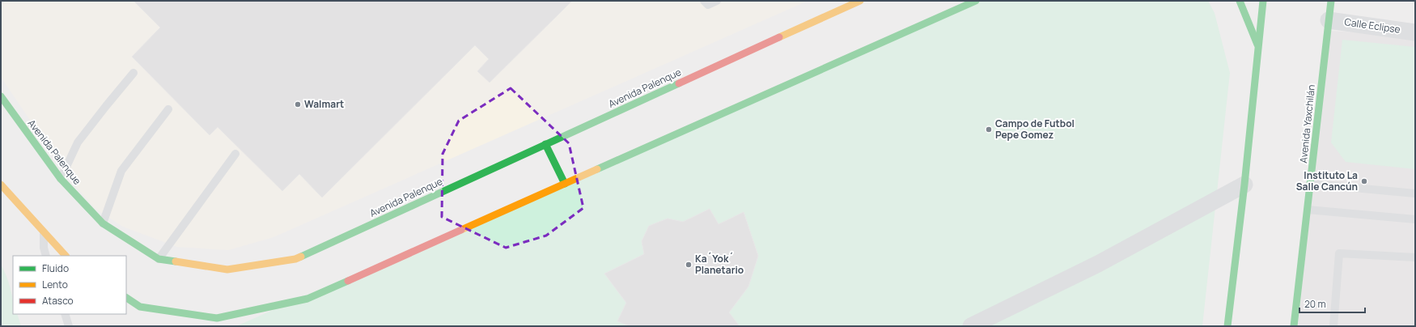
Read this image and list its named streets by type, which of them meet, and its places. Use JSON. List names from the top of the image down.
{
  "streets": {
    "street": ["Calle Eclipse", "Avenida Palenque", "Avenida Yaxchilán"]
  },
  "crossings": [
    ["Calle Eclipse", "Avenida Yaxchilán"]
  ],
  "places": [
    "Walmart",
    "Campo de Futbol Pepe Gomez",
    "Instituto La Salle Cancún",
    "Ka´Yok´ Planetario"
  ],
  "legend": ["Fluido", "Lento", "Atasco"],
  "scale_bar": "20 m"
}
